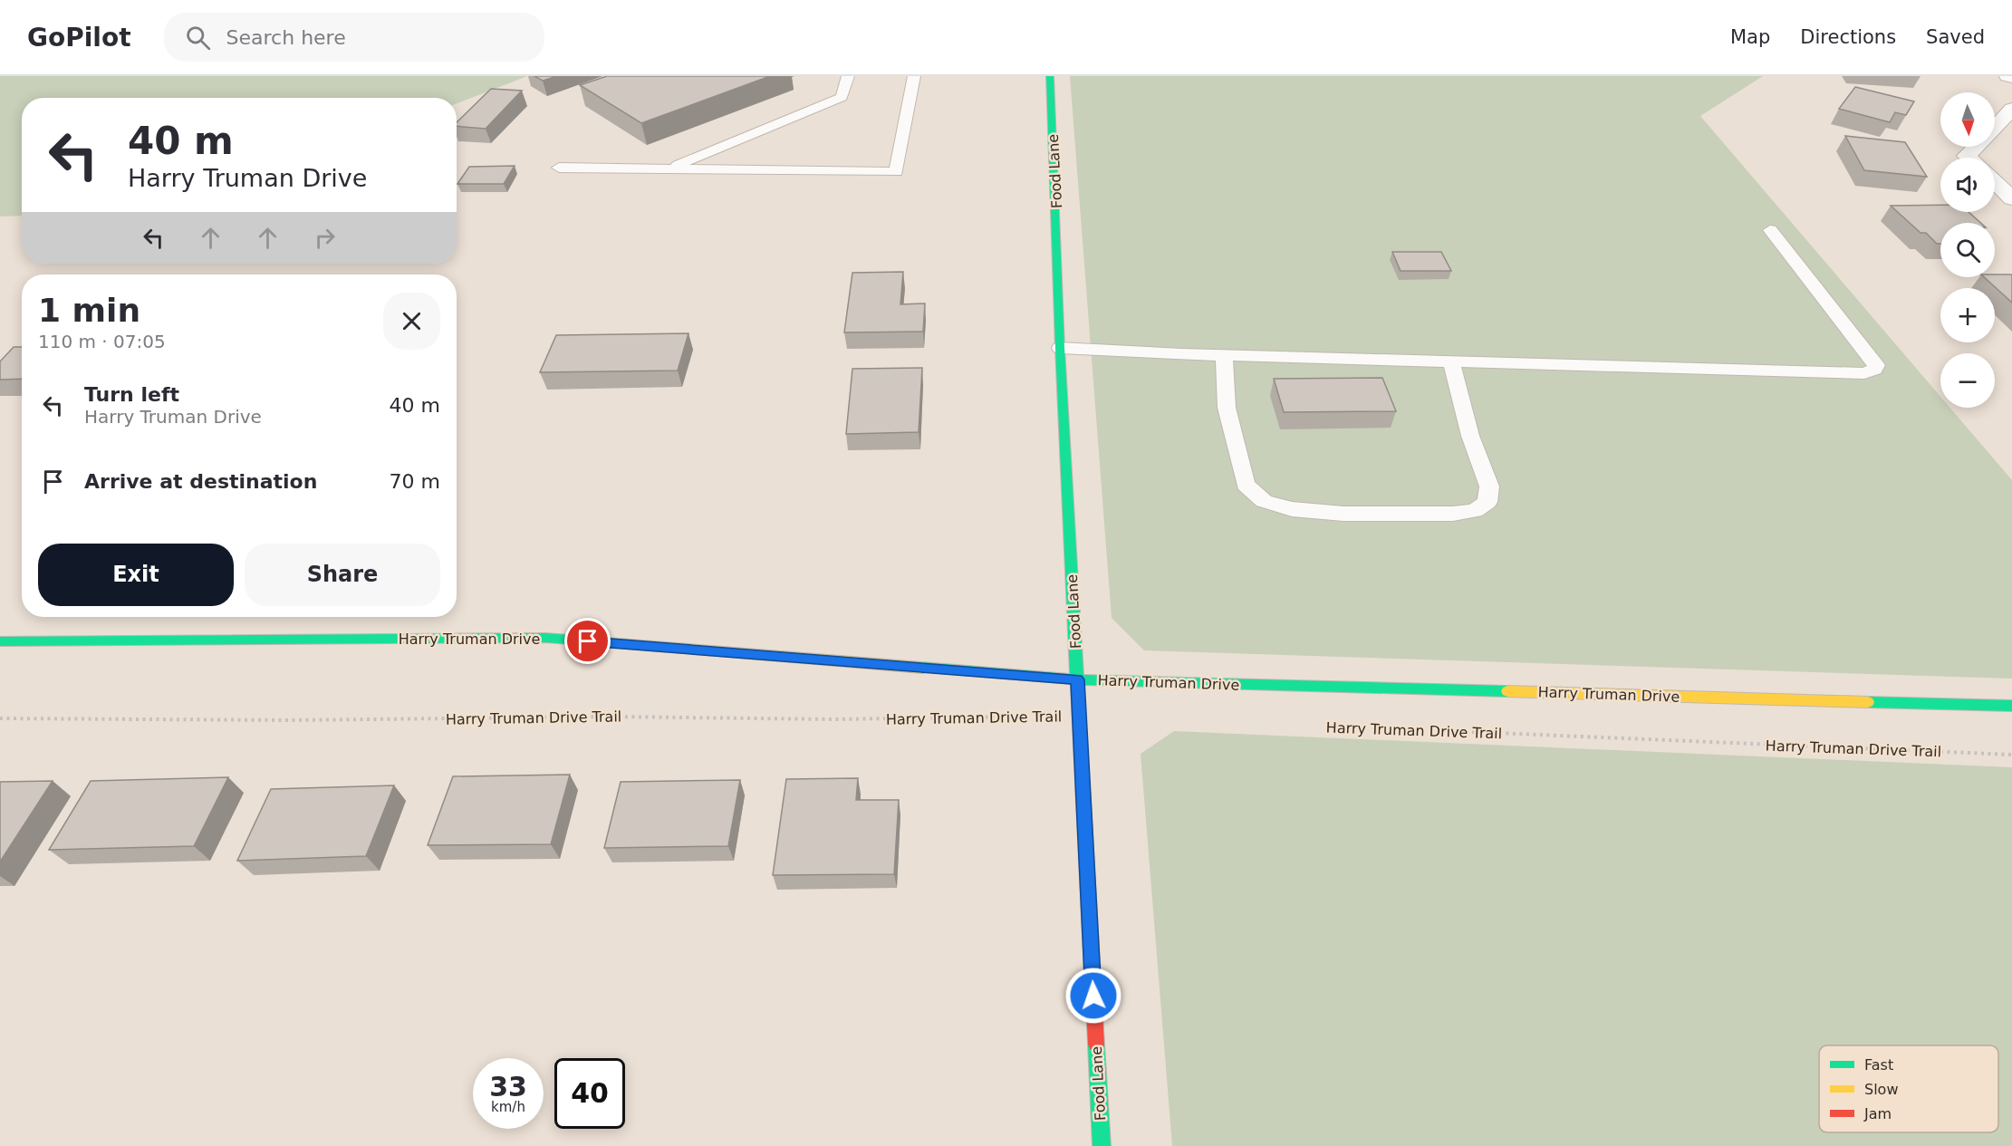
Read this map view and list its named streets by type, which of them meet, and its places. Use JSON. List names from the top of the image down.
{
  "streets": {
    "main road": ["Food Lane", "Harry Truman Drive"],
    "path": ["Harry Truman Drive Trail"]
  },
  "crossings": [
    ["Food Lane", "Harry Truman Drive"],
    ["Food Lane", "Harry Truman Drive Trail"]
  ],
  "legend": ["Fast", "Slow", "Jam"],
  "north": "bottom",
  "page": {
    "header": "GoPilot",
    "search": "Search here",
    "nav": ["Map", "Directions", "Saved"],
    "map_buttons": ["+", "−"],
    "turn": ["40 m", "Harry Truman Drive"],
    "heading": ["1 min", "110 m · 07:05"],
    "list": [
      {
        "name": "Turn left",
        "note": "Harry Truman Drive",
        "value": "40 m"
      },
      {
        "name": "Arrive at destination",
        "value": "70 m"
      }
    ],
    "buttons": ["Exit", "Share"],
    "speed": "33 km/h",
    "limit": "40"
  }
}
